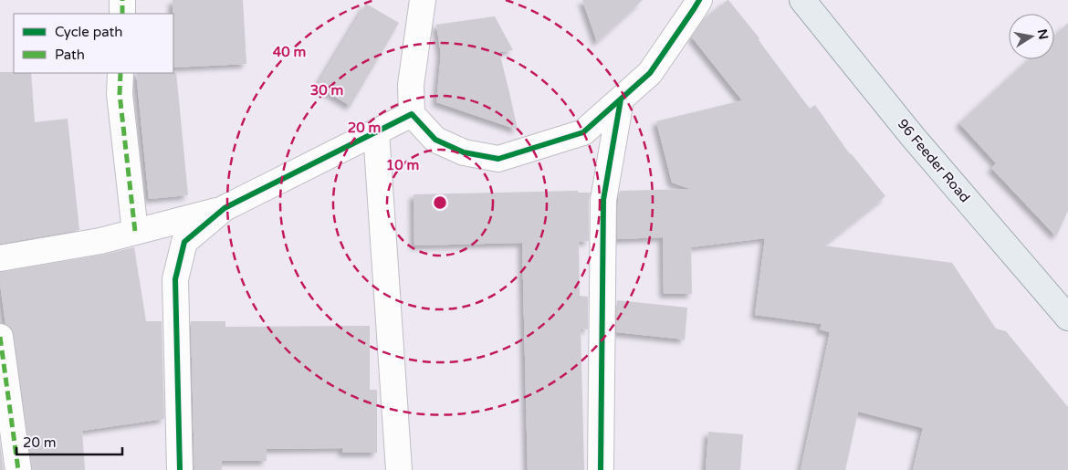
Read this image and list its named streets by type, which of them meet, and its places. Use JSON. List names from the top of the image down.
{
  "streets": {
    "main road": ["96 Feeder Road"]
  },
  "legend": ["Cycle path", "Path"],
  "scale_bar": "20 m",
  "north": "right",
  "rings": [
    "40 m",
    "30 m",
    "20 m",
    "10 m"
  ]
}
